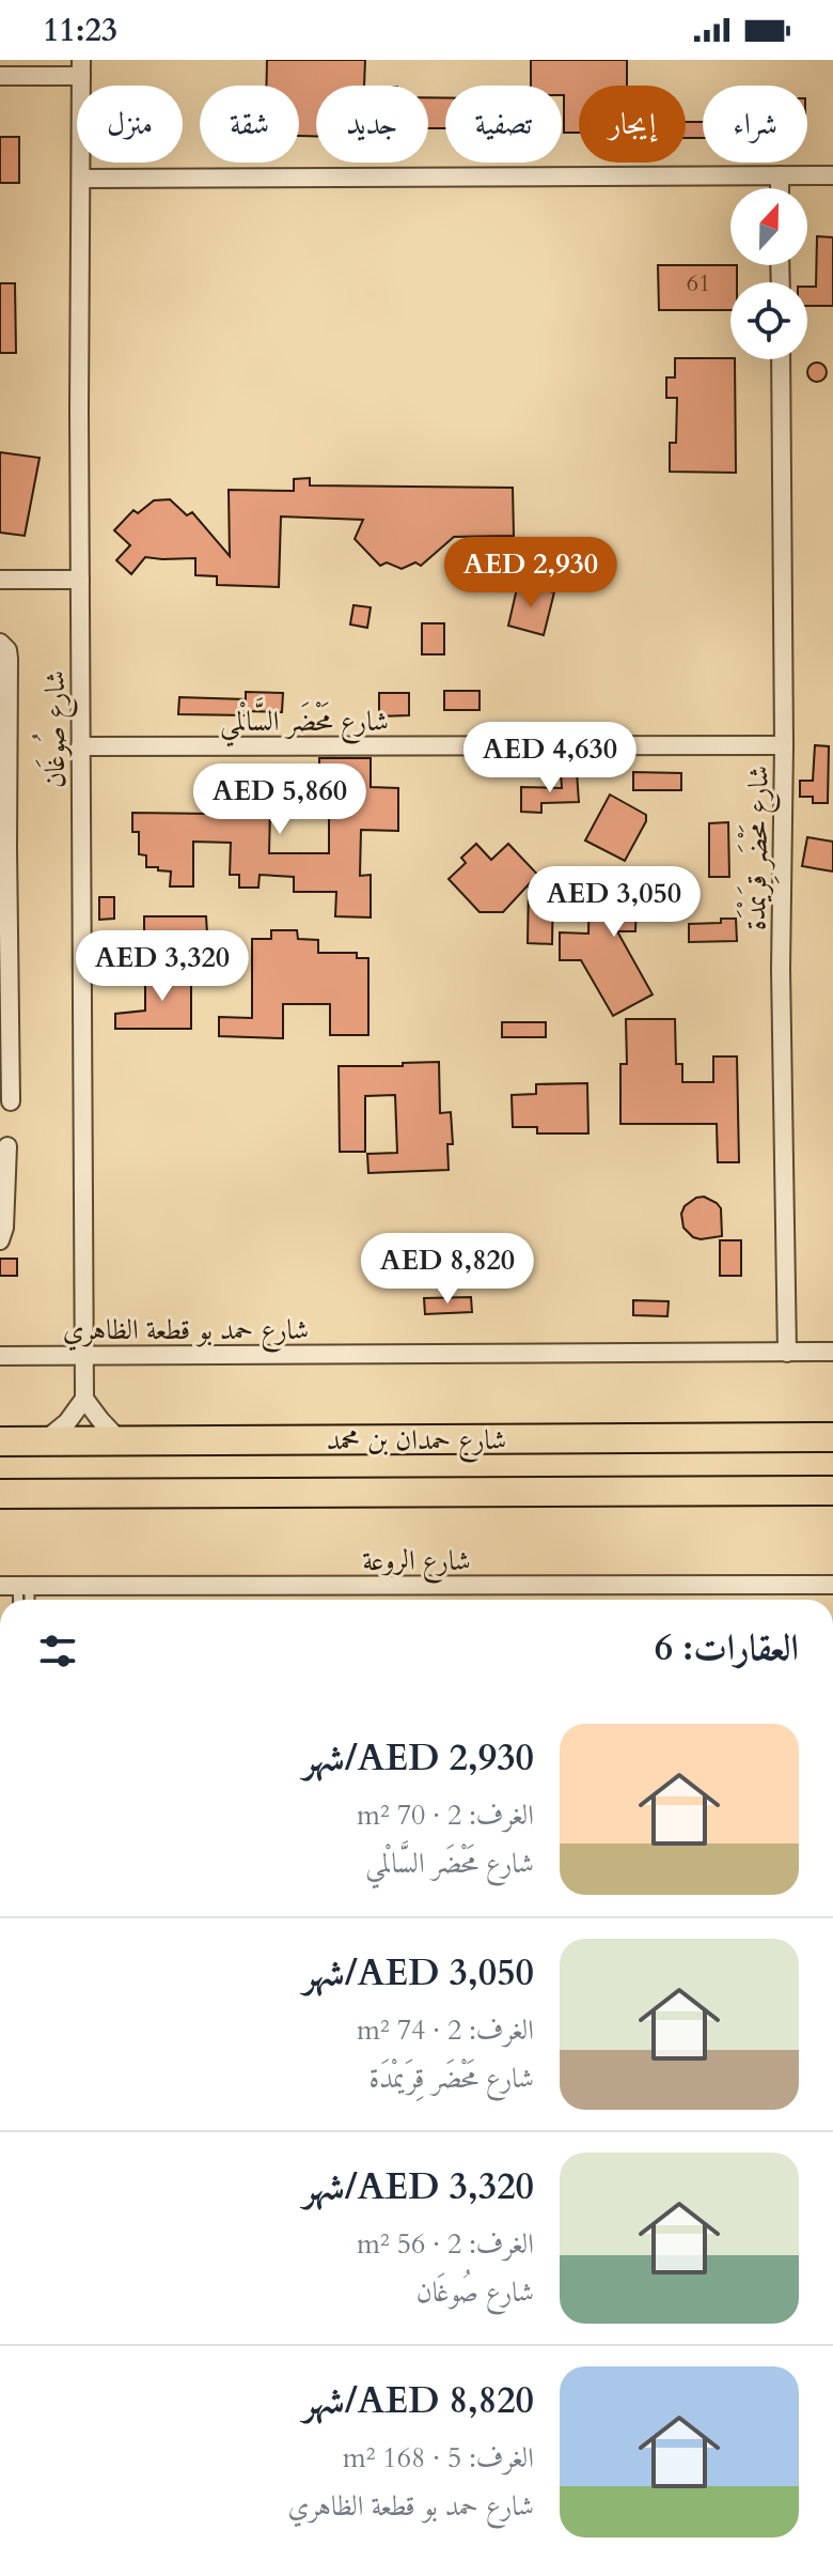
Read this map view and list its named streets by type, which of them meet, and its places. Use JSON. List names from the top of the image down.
{
  "streets": {
    "main road": ["شارع حمدان بن محمد"],
    "street": [
      "شارع مَحْضَر السَّالْمي",
      "شارع صُوغَان",
      "شارع مَحْضَر قِرَيمْدَة",
      "شارع حمد بو قطعة الظاهري",
      "شارع الروعة"
    ]
  },
  "crossings": [
    ["شارع مَحْضَر السَّالْمي", "شارع صُوغَان"],
    ["شارع مَحْضَر السَّالْمي", "شارع مَحْضَر قِرَيمْدَة"],
    ["شارع صُوغَان", "شارع حمد بو قطعة الظاهري"],
    ["شارع مَحْضَر قِرَيمْدَة", "شارع حمد بو قطعة الظاهري"]
  ],
  "house_numbers": ["61"],
  "north": "top",
  "page": {
    "status": "11:23",
    "chip": [
      "شراء",
      "إيجار",
      "تصفية",
      "جديد",
      "شقة",
      "منزل"
    ],
    "price": [
      "AED 2,930",
      "AED 4,630",
      "AED 5,860",
      "AED 3,050",
      "AED 3,320",
      "AED 8,820"
    ],
    "heading": "العقارات: 6",
    "list": [
      {
        "name": "AED 2,930/شهر",
        "note": "الغرف: 2 · 70 m² · شارع مَحْضَر السَّالْمي"
      },
      {
        "name": "AED 3,050/شهر",
        "note": "الغرف: 2 · 74 m² · شارع مَحْضَر قِرَيمْدَة"
      },
      {
        "name": "AED 3,320/شهر",
        "note": "الغرف: 2 · 56 m² · شارع صُوغَان"
      },
      {
        "name": "AED 8,820/شهر",
        "note": "الغرف: 5 · 168 m² · شارع حمد بو قطعة الظاهري"
      }
    ]
  }
}
